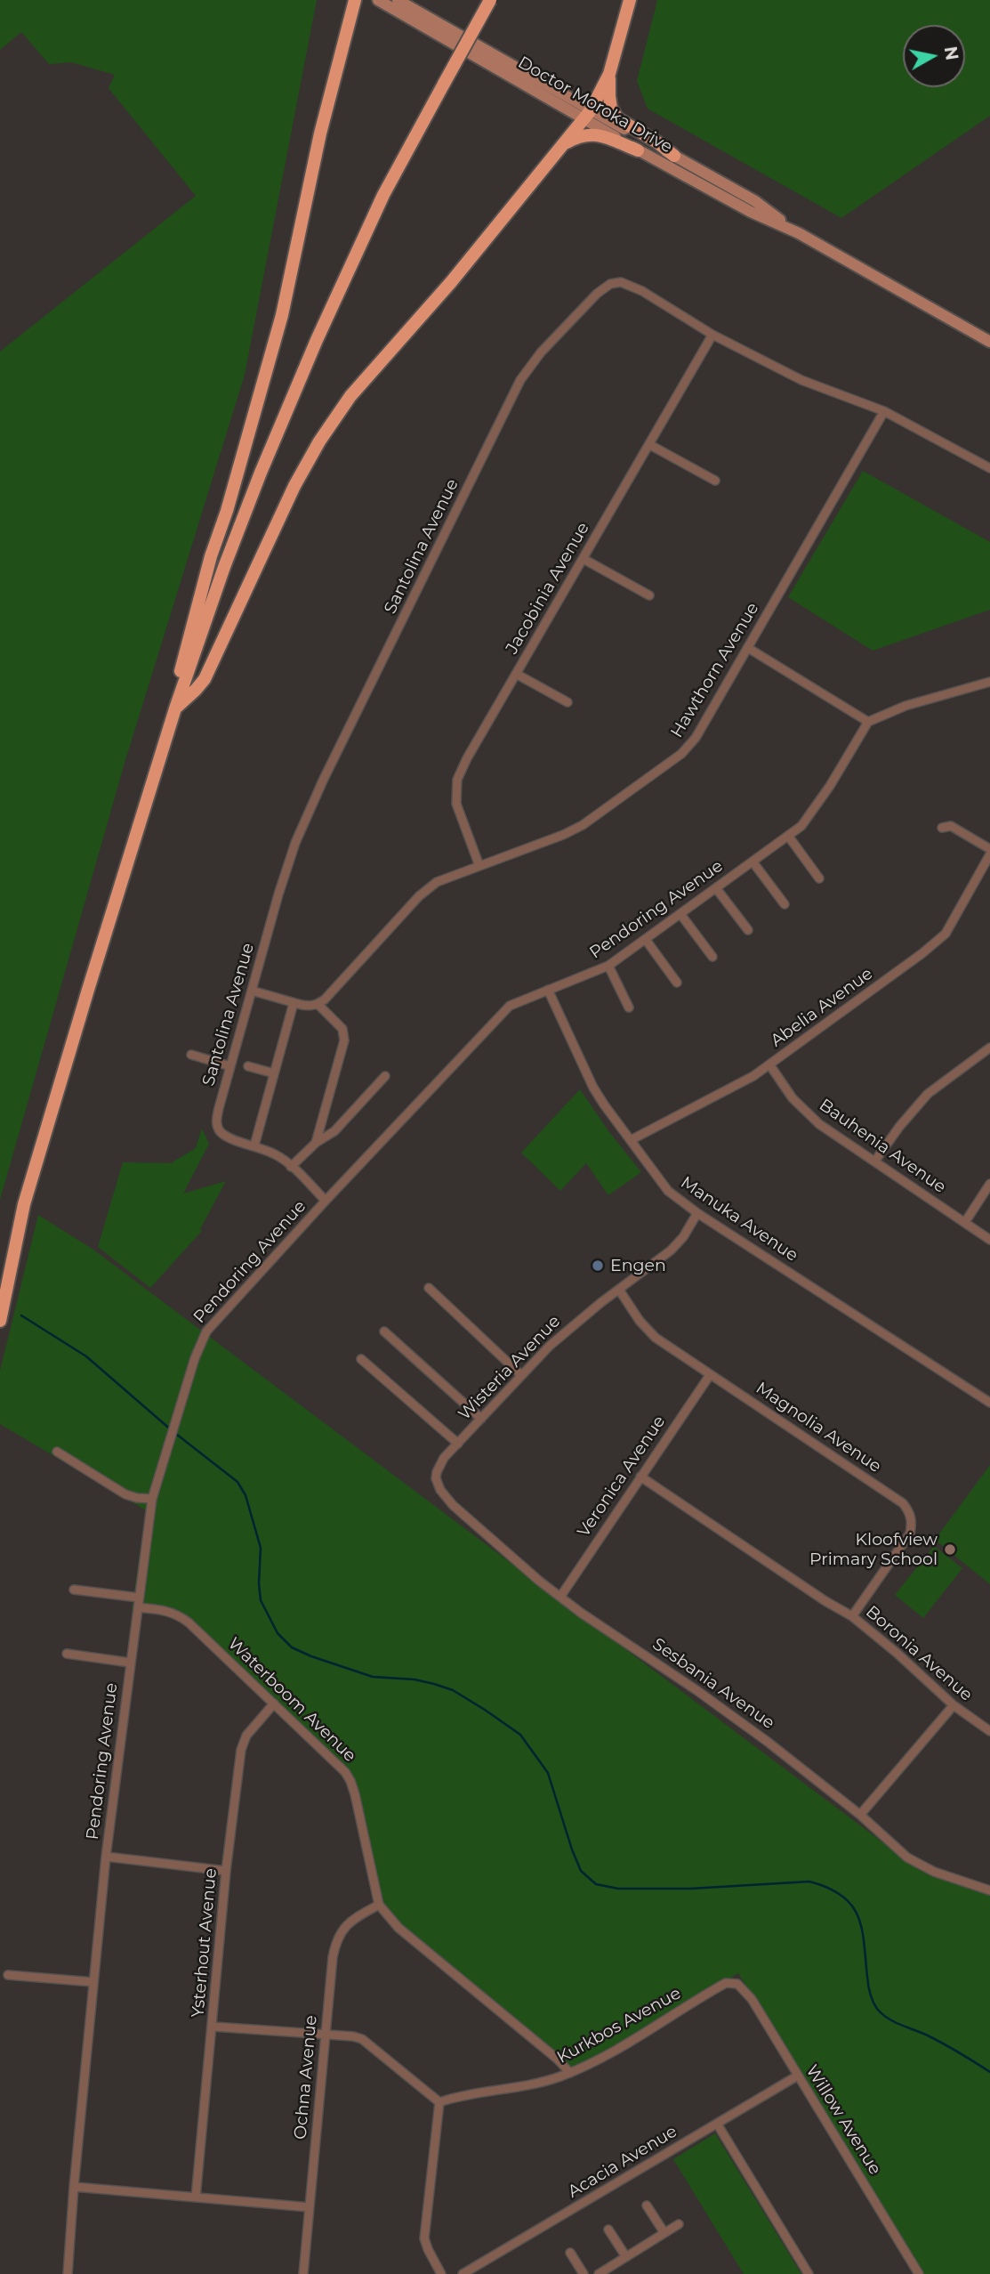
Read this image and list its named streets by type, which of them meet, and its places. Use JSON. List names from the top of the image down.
{
  "streets": {
    "main road": ["Doctor Moroka Drive"],
    "street": [
      "Santolina Avenue",
      "Jacobinia Avenue",
      "Hawthorn Avenue",
      "Pendoring Avenue",
      "Abelia Avenue",
      "Bauhenia Avenue",
      "Manuka Avenue",
      "Wisteria Avenue",
      "Magnolia Avenue",
      "Veronica Avenue",
      "Boronia Avenue",
      "Sesbania Avenue",
      "Waterboom Avenue",
      "Ysterhout Avenue",
      "Kurkbos Avenue",
      "Ochna Avenue",
      "Willow Avenue",
      "Acacia Avenue"
    ]
  },
  "crossings": [
    ["Santolina Avenue", "Jacobinia Avenue"],
    ["Santolina Avenue", "Hawthorn Avenue"],
    ["Santolina Avenue", "Pendoring Avenue"],
    ["Jacobinia Avenue", "Hawthorn Avenue"],
    ["Pendoring Avenue", "Manuka Avenue"],
    ["Pendoring Avenue", "Waterboom Avenue"],
    ["Abelia Avenue", "Bauhenia Avenue"],
    ["Abelia Avenue", "Manuka Avenue"],
    ["Manuka Avenue", "Wisteria Avenue"],
    ["Wisteria Avenue", "Magnolia Avenue"],
    ["Wisteria Avenue", "Sesbania Avenue"],
    ["Magnolia Avenue", "Veronica Avenue"],
    ["Magnolia Avenue", "Boronia Avenue"],
    ["Veronica Avenue", "Boronia Avenue"],
    ["Veronica Avenue", "Sesbania Avenue"],
    ["Waterboom Avenue", "Ysterhout Avenue"],
    ["Waterboom Avenue", "Kurkbos Avenue"],
    ["Waterboom Avenue", "Ochna Avenue"],
    ["Kurkbos Avenue", "Willow Avenue"],
    ["Willow Avenue", "Acacia Avenue"]
  ],
  "places": ["Engen", "Kloofview Primary School"],
  "north": "right"
}
